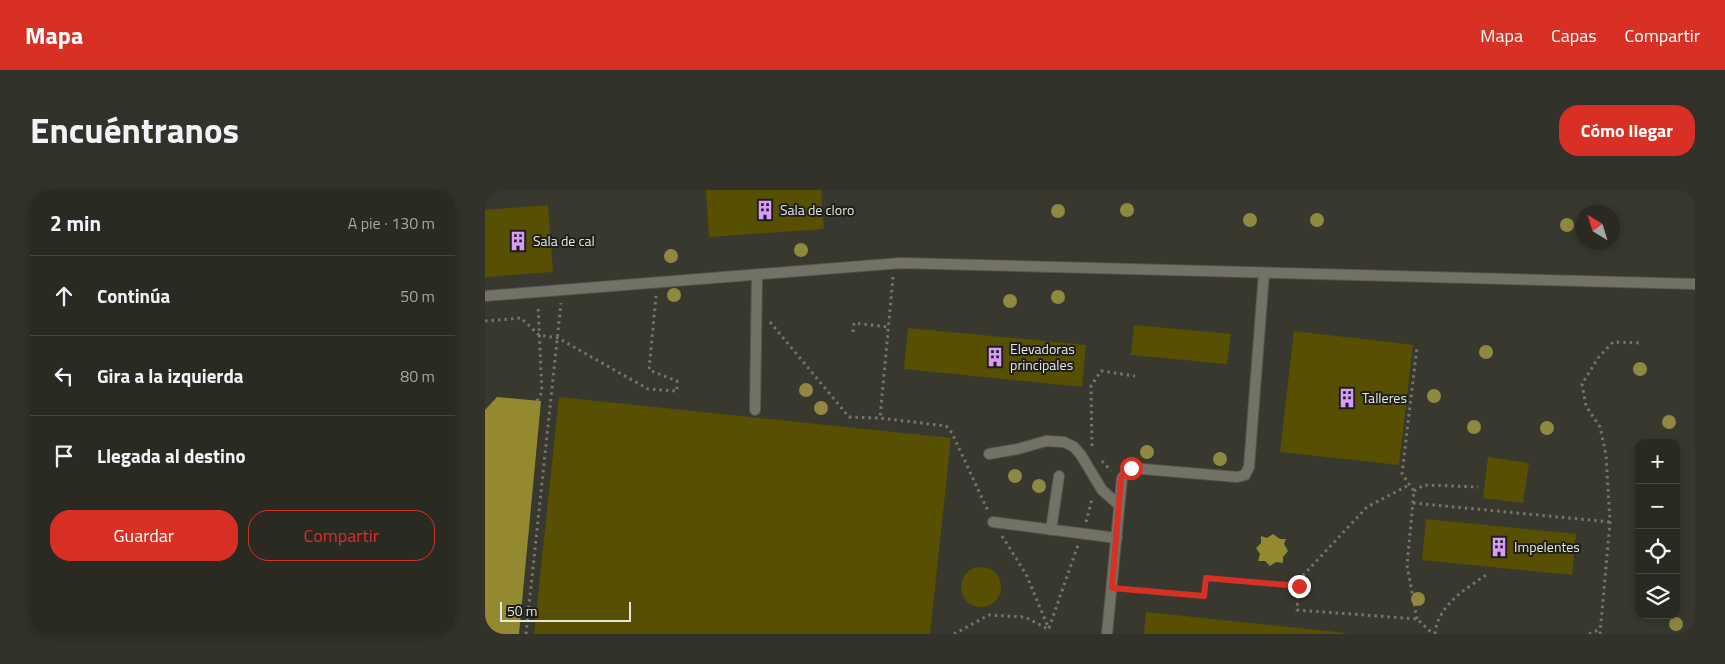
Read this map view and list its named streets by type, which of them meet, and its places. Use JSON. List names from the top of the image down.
{
  "places": {
    "building": [
      "Sala de cloro",
      "Sala de cal",
      "Elevadoras principales",
      "Talleres",
      "Impelentes"
    ]
  },
  "scale_bar": "50 m",
  "north": "top left",
  "page": {
    "header": "Mapa",
    "nav": ["Mapa", "Capas", "Compartir"],
    "title": "Encuéntranos",
    "buttons": [
      "Cómo llegar",
      ["Guardar", "Compartir"]
    ],
    "heading": ["2 min", "A pie · 130 m"],
    "list": [
      ["Continúa", "50 m"],
      ["Gira a la izquierda", "80 m"],
      "Llegada al destino"
    ],
    "map_buttons": ["+", "−"],
    "scale": "50 m"
  }
}
